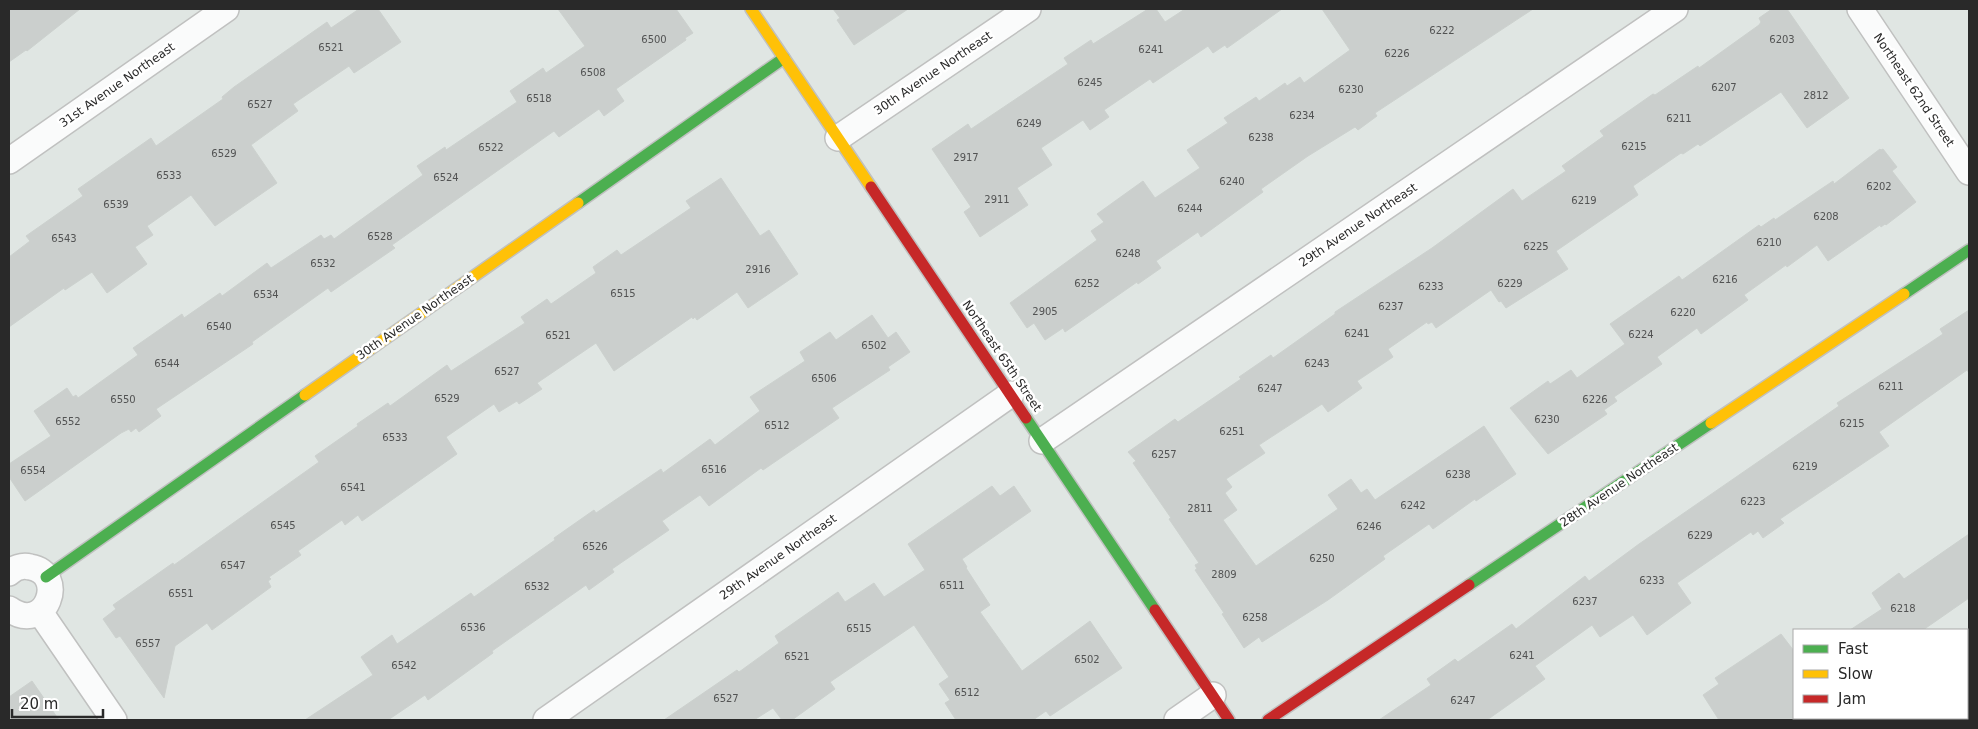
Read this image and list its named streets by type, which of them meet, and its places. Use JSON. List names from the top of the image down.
{
  "streets": {
    "street": [
      "30th Avenue Northeast",
      "31st Avenue Northeast",
      "Northeast 62nd Street",
      "29th Avenue Northeast",
      "Northeast 65th Street",
      "28th Avenue Northeast"
    ]
  },
  "crossings": [
    ["30th Avenue Northeast", "Northeast 65th Street"],
    ["29th Avenue Northeast", "Northeast 65th Street"]
  ],
  "house_numbers": [
    "6222",
    "6500",
    "6203",
    "6521",
    "6241",
    "6226",
    "6508",
    "6245",
    "6207",
    "6230",
    "2812",
    "6518",
    "6527",
    "6234",
    "6211",
    "6249",
    "6238",
    "6215",
    "6522",
    "6529",
    "2917",
    "6533",
    "6524",
    "6240",
    "6202",
    "2911",
    "6219",
    "6539",
    "6244",
    "6208",
    "6528",
    "6543",
    "6210",
    "6225",
    "6248",
    "6532",
    "2916",
    "6216",
    "6252",
    "6229",
    "6233",
    "6515",
    "6534",
    "6237",
    "2905",
    "6220",
    "6540",
    "6241",
    "6224",
    "6521",
    "6502",
    "6544",
    "6243",
    "6527",
    "6506",
    "6211",
    "6247",
    "6529",
    "6550",
    "6226",
    "6230",
    "6552",
    "6215",
    "6512",
    "6251",
    "6533",
    "6257",
    "6219",
    "6516",
    "6554",
    "6238",
    "6541",
    "6223",
    "6242",
    "2811",
    "6545",
    "6246",
    "6229",
    "6526",
    "6250",
    "6547",
    "2809",
    "6233",
    "6511",
    "6532",
    "6551",
    "6237",
    "6218",
    "6258",
    "6536",
    "6515",
    "6557",
    "6241",
    "6521",
    "6502",
    "6542",
    "6512",
    "6527",
    "6247"
  ],
  "legend": ["Fast", "Slow", "Jam"],
  "scale_bar": "20 m"
}
